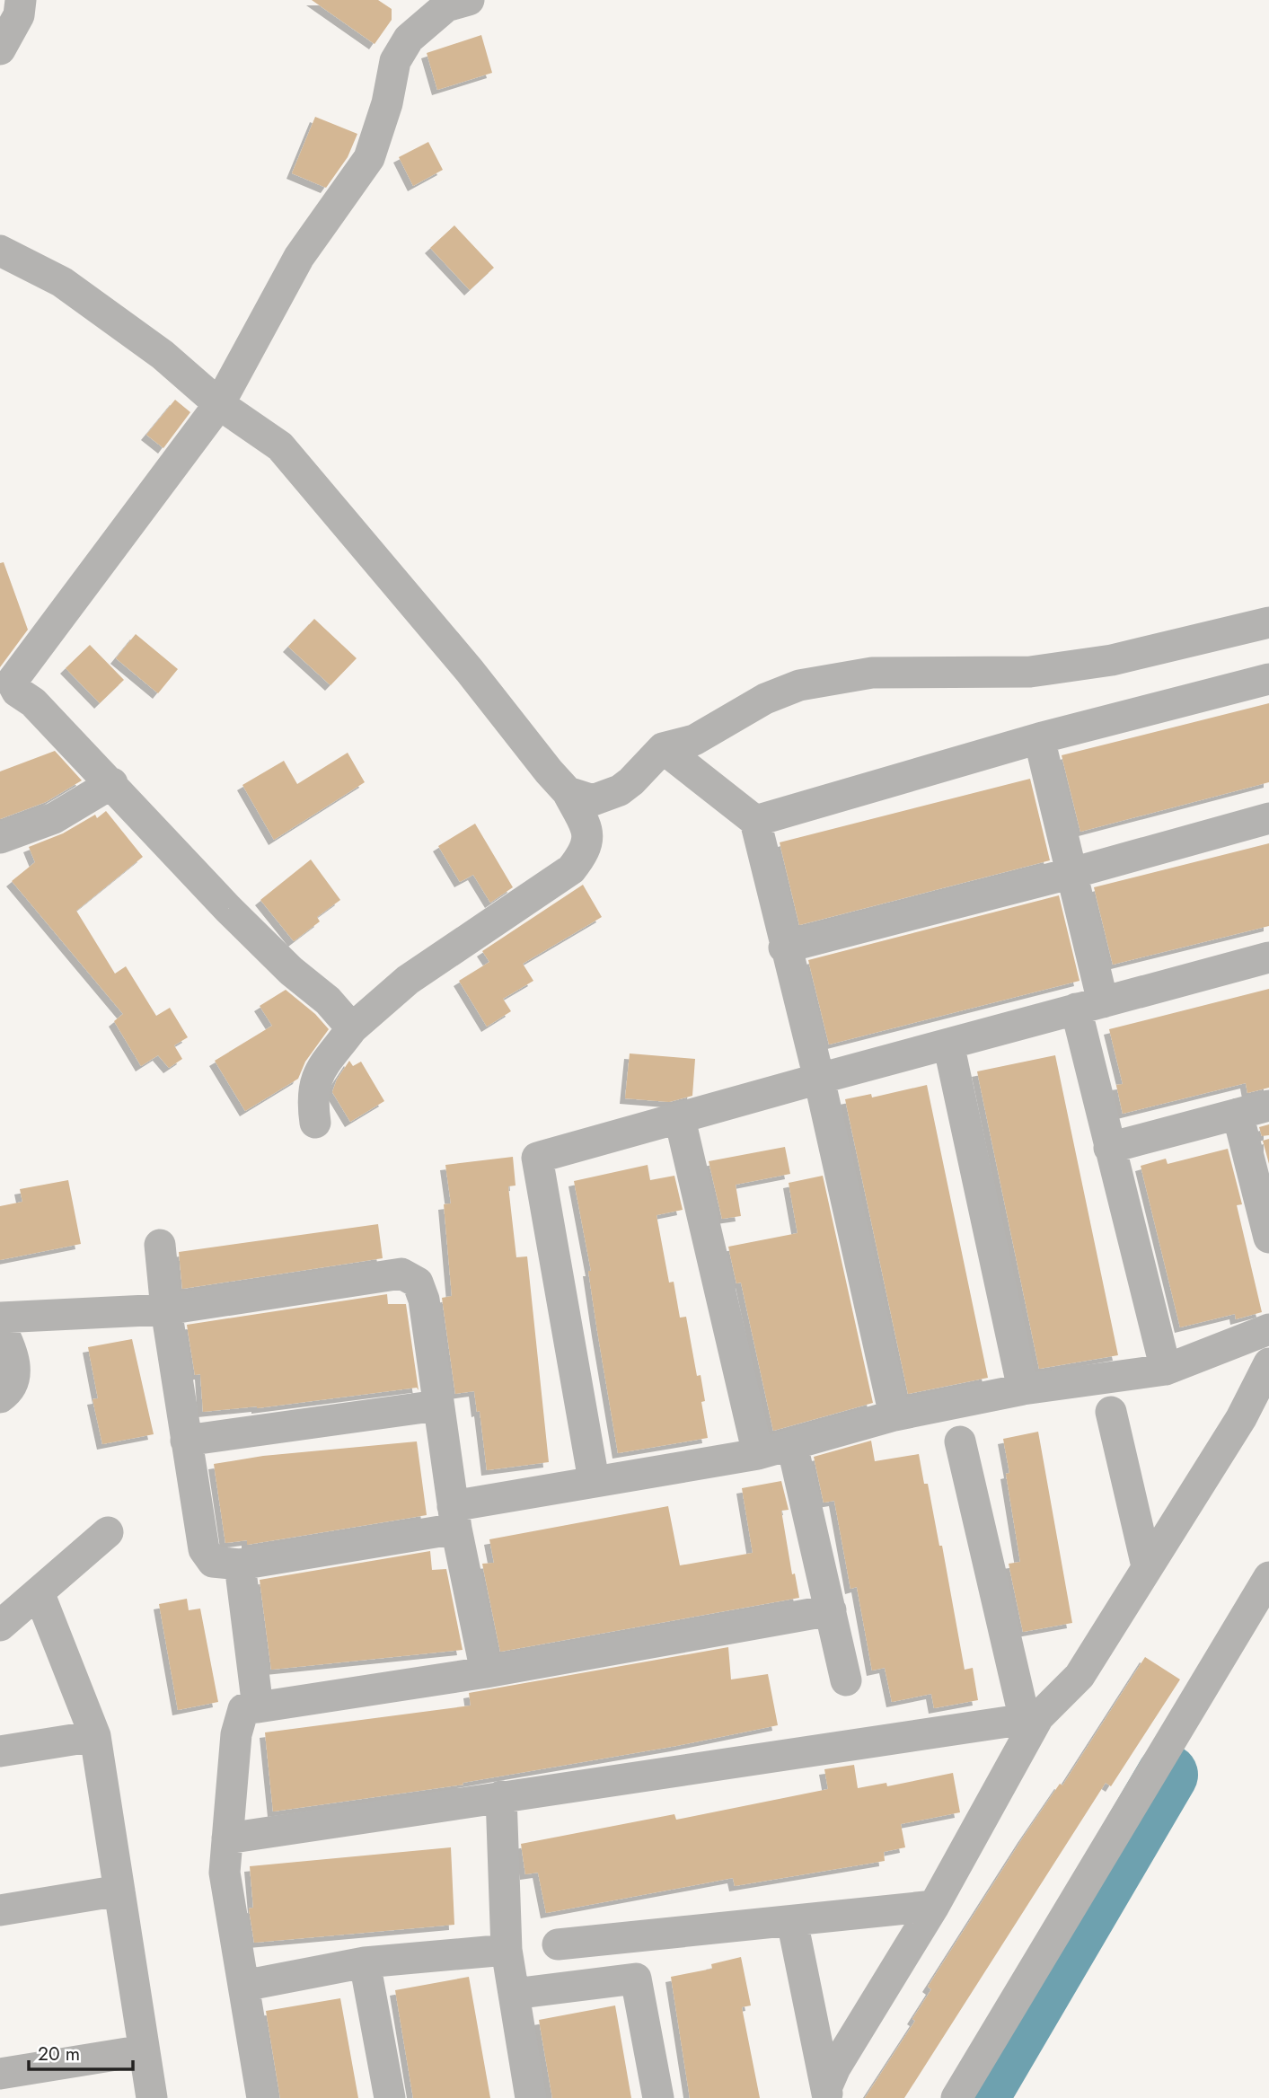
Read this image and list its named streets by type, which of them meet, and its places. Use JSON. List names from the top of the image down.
{
  "scale_bar": "20 m"
}
